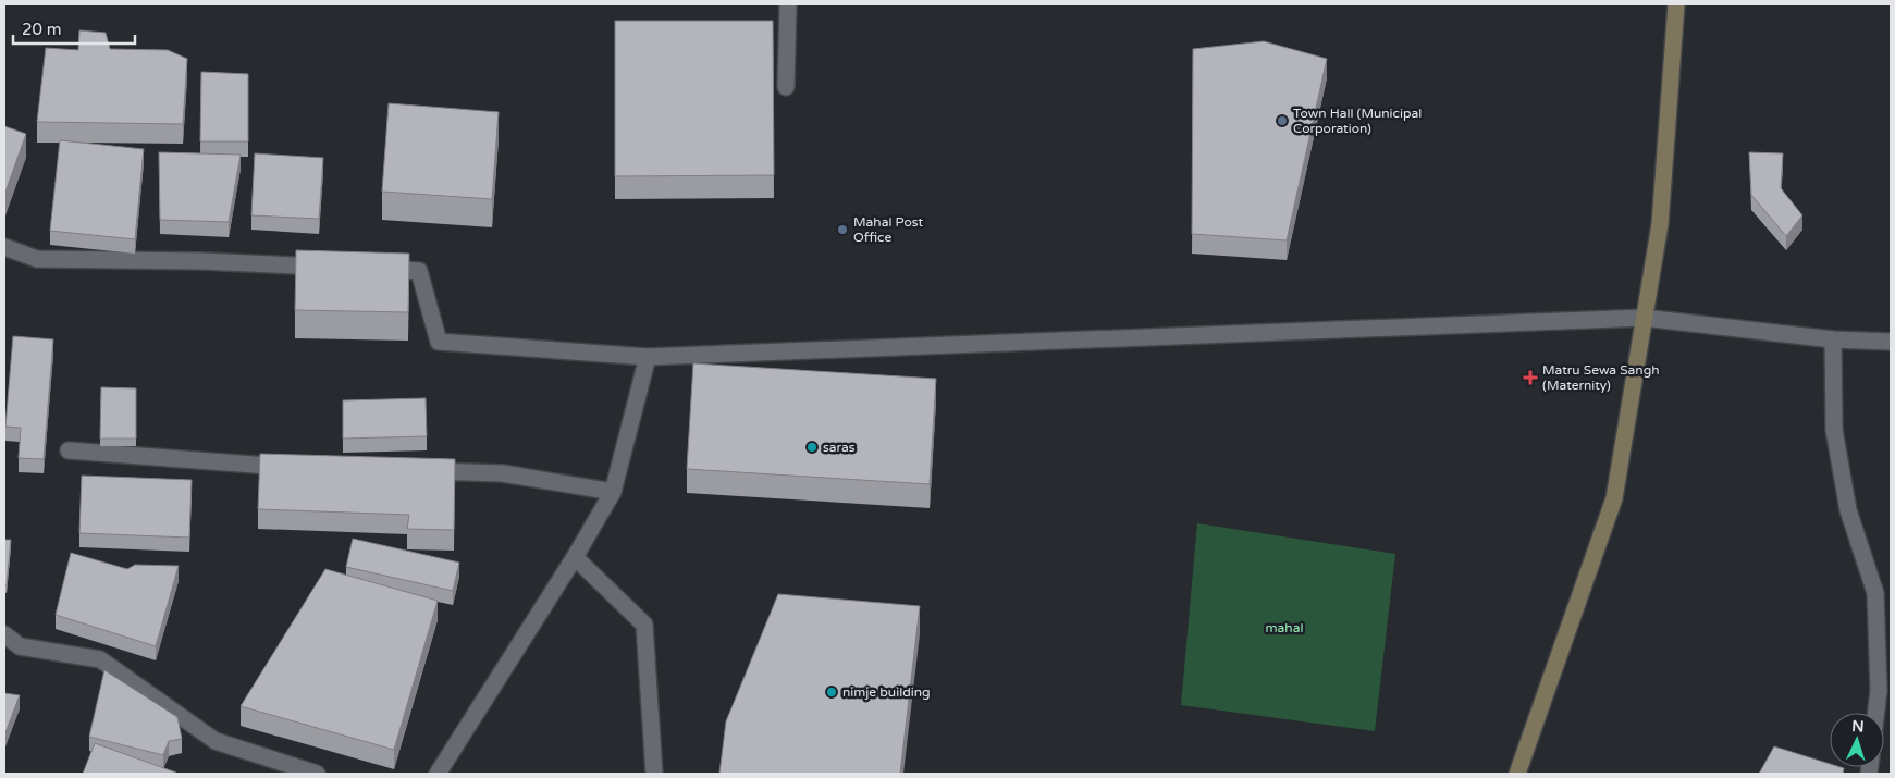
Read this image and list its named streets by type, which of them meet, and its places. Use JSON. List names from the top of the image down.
{
  "parks": ["mahal"],
  "places": {
    "other": [
      "Town Hall (Municipal Corporation)",
      "Mahal Post Office",
      "saras",
      "nimje building"
    ],
    "health": ["Matru Sewa Sangh (Maternity)"]
  },
  "scale_bar": "20 m",
  "north": "top"
}
